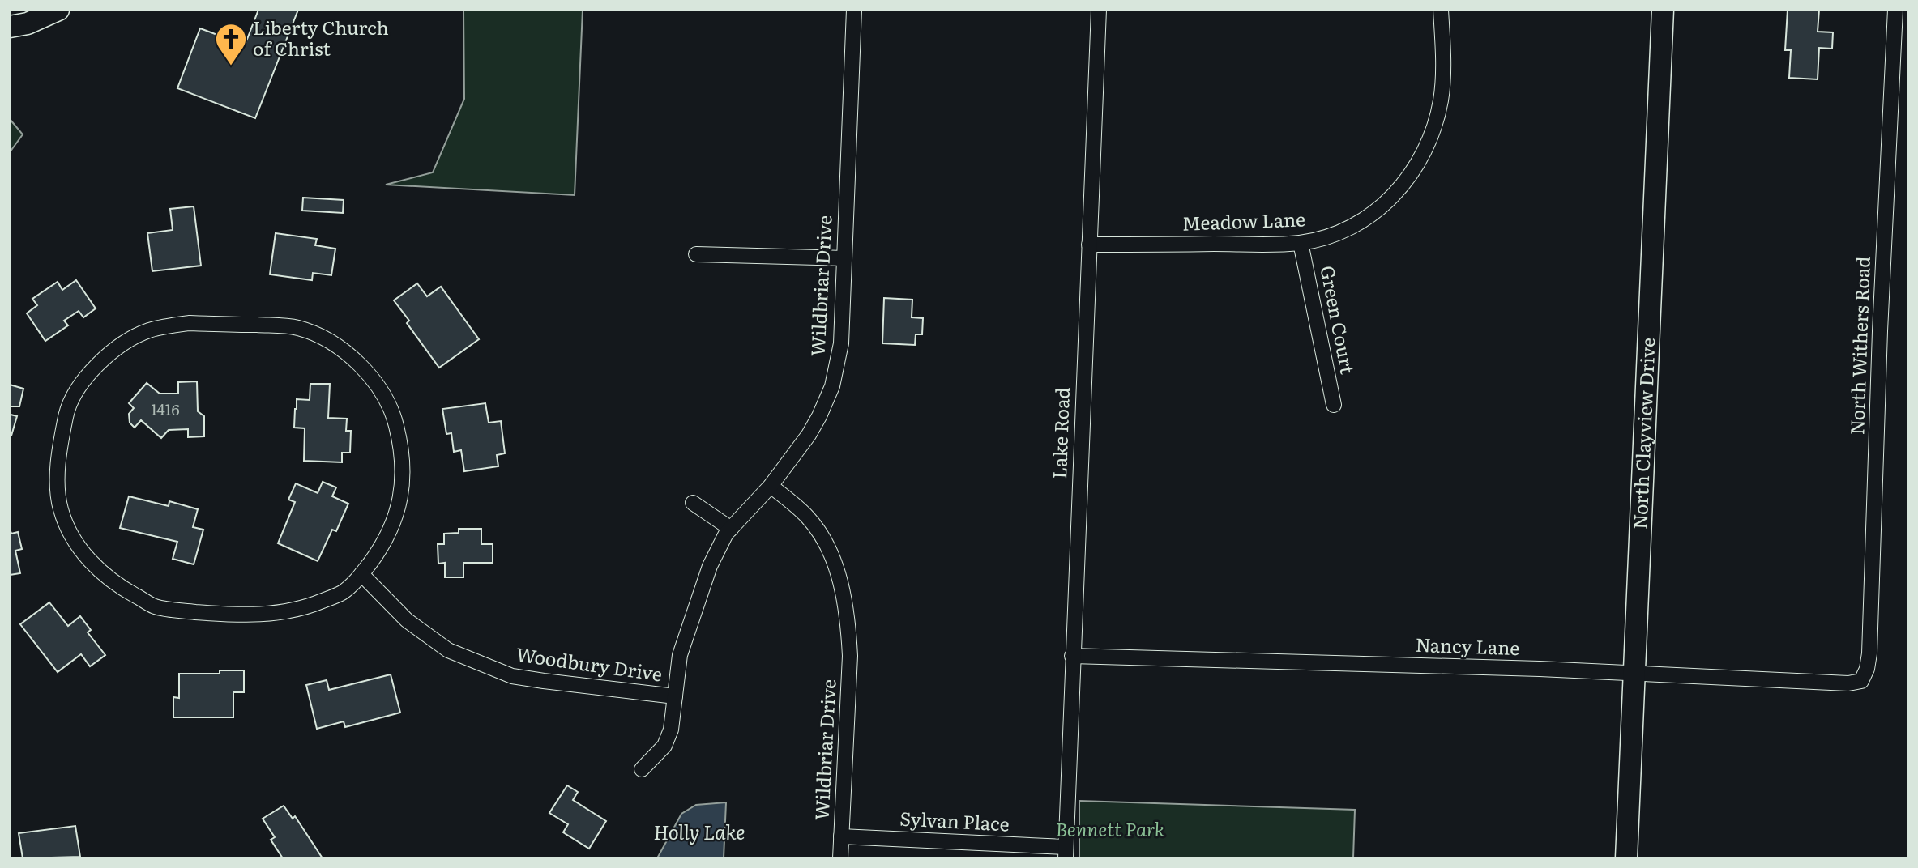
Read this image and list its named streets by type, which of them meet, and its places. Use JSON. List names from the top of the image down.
{
  "streets": {
    "street": [
      "Meadow Lane",
      "Wildbriar Drive",
      "Green Court",
      "North Withers Road",
      "Lake Road",
      "North Clayview Drive",
      "Nancy Lane",
      "Woodbury Drive",
      "Sylvan Place"
    ]
  },
  "crossings": [
    ["Meadow Lane", "Green Court"],
    ["Meadow Lane", "Lake Road"],
    ["Wildbriar Drive", "Sylvan Place"],
    ["North Withers Road", "Nancy Lane"],
    ["Lake Road", "Nancy Lane"],
    ["Lake Road", "Sylvan Place"],
    ["North Clayview Drive", "Nancy Lane"]
  ],
  "water": ["Holly Lake"],
  "parks": ["Bennett Park"],
  "places": {
    "church": ["Liberty Church of Christ"]
  },
  "house_numbers": ["1416"]
}
